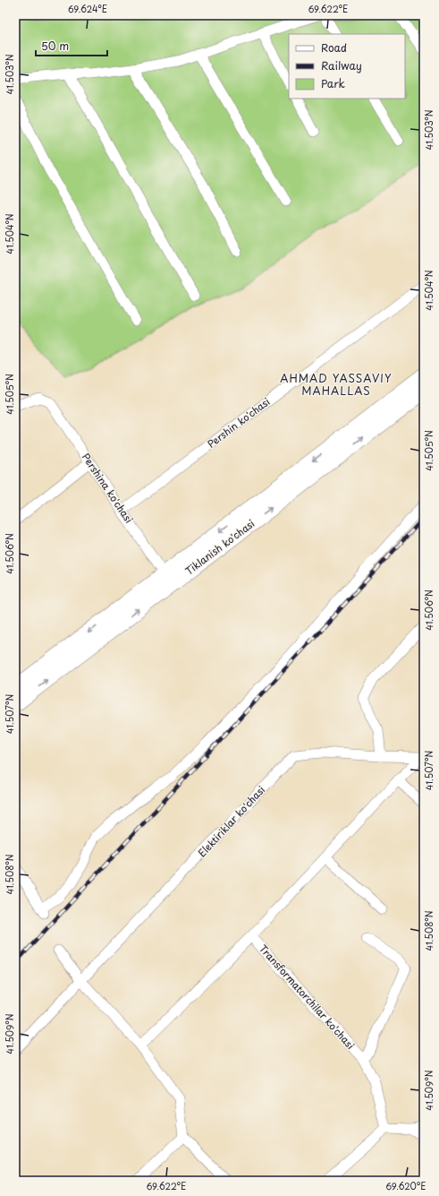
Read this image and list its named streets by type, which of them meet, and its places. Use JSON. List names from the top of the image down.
{
  "streets": {
    "main road": ["Tiklanish ko'chasi"],
    "street": [
      "Pershin ko'chasi",
      "Pershina ko'chasi",
      "Elektiriklar ko'chasi",
      "Transformatorchilar ko'chasi"
    ]
  },
  "crossings": [
    ["Pershin ko'chasi", "Pershina ko'chasi"],
    ["Elektiriklar ko'chasi", "Transformatorchilar ko'chasi"]
  ],
  "districts": ["AHMAD YASSAVIY MAHALLAS"],
  "legend": ["Road", "Railway", "Park"],
  "scale_bar": "50 m",
  "coordinates": [
    "69.624°E",
    "69.622°E",
    "41.503°N",
    "41.504°N",
    "41.505°N",
    "41.506°N",
    "41.507°N",
    "41.508°N",
    "41.509°N",
    "69.620°E"
  ]
}
